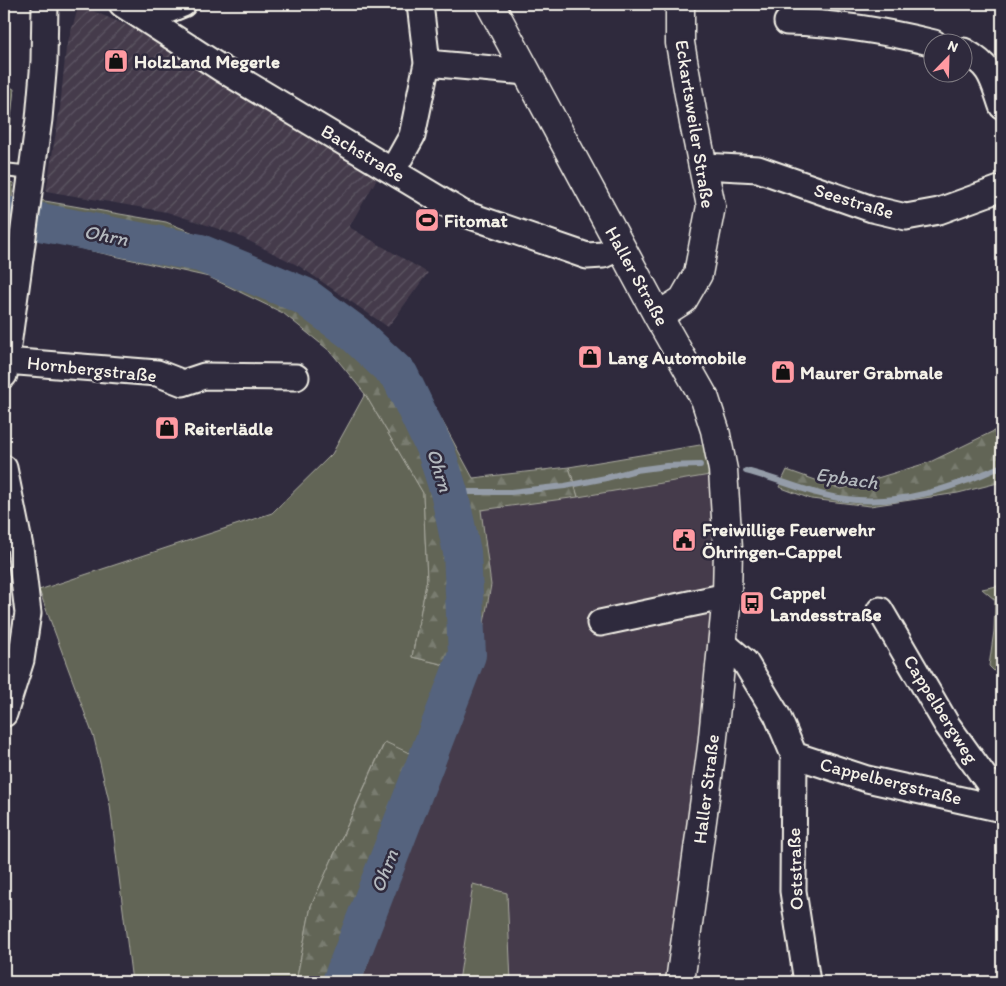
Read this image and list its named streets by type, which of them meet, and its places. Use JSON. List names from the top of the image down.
{
  "streets": {
    "main road": ["Eckartsweiler Straße", "Haller Straße"],
    "street": [
      "Bachstraße",
      "Seestraße",
      "Hornbergstraße",
      "Cappelbergweg",
      "Cappelbergstraße",
      "Oststraße"
    ]
  },
  "crossings": [
    ["Eckartsweiler Straße", "Seestraße"],
    ["Eckartsweiler Straße", "Haller Straße"],
    ["Bachstraße", "Haller Straße"],
    ["Haller Straße", "Cappelbergstraße"],
    ["Cappelbergweg", "Cappelbergstraße"],
    ["Cappelbergstraße", "Oststraße"]
  ],
  "water": ["Ohrn", "Epbach"],
  "places": {
    "shop": [
      "HolzLand Megerle",
      "Lang Automobile",
      "Maurer Grabmale",
      "Reiterlädle"
    ],
    "sports": ["Fitomat"],
    "public building": ["Freiwillige Feuerwehr Öhringen-Cappel"],
    "bus stop": ["Cappel Landesstraße"]
  },
  "north": "top right"
}
